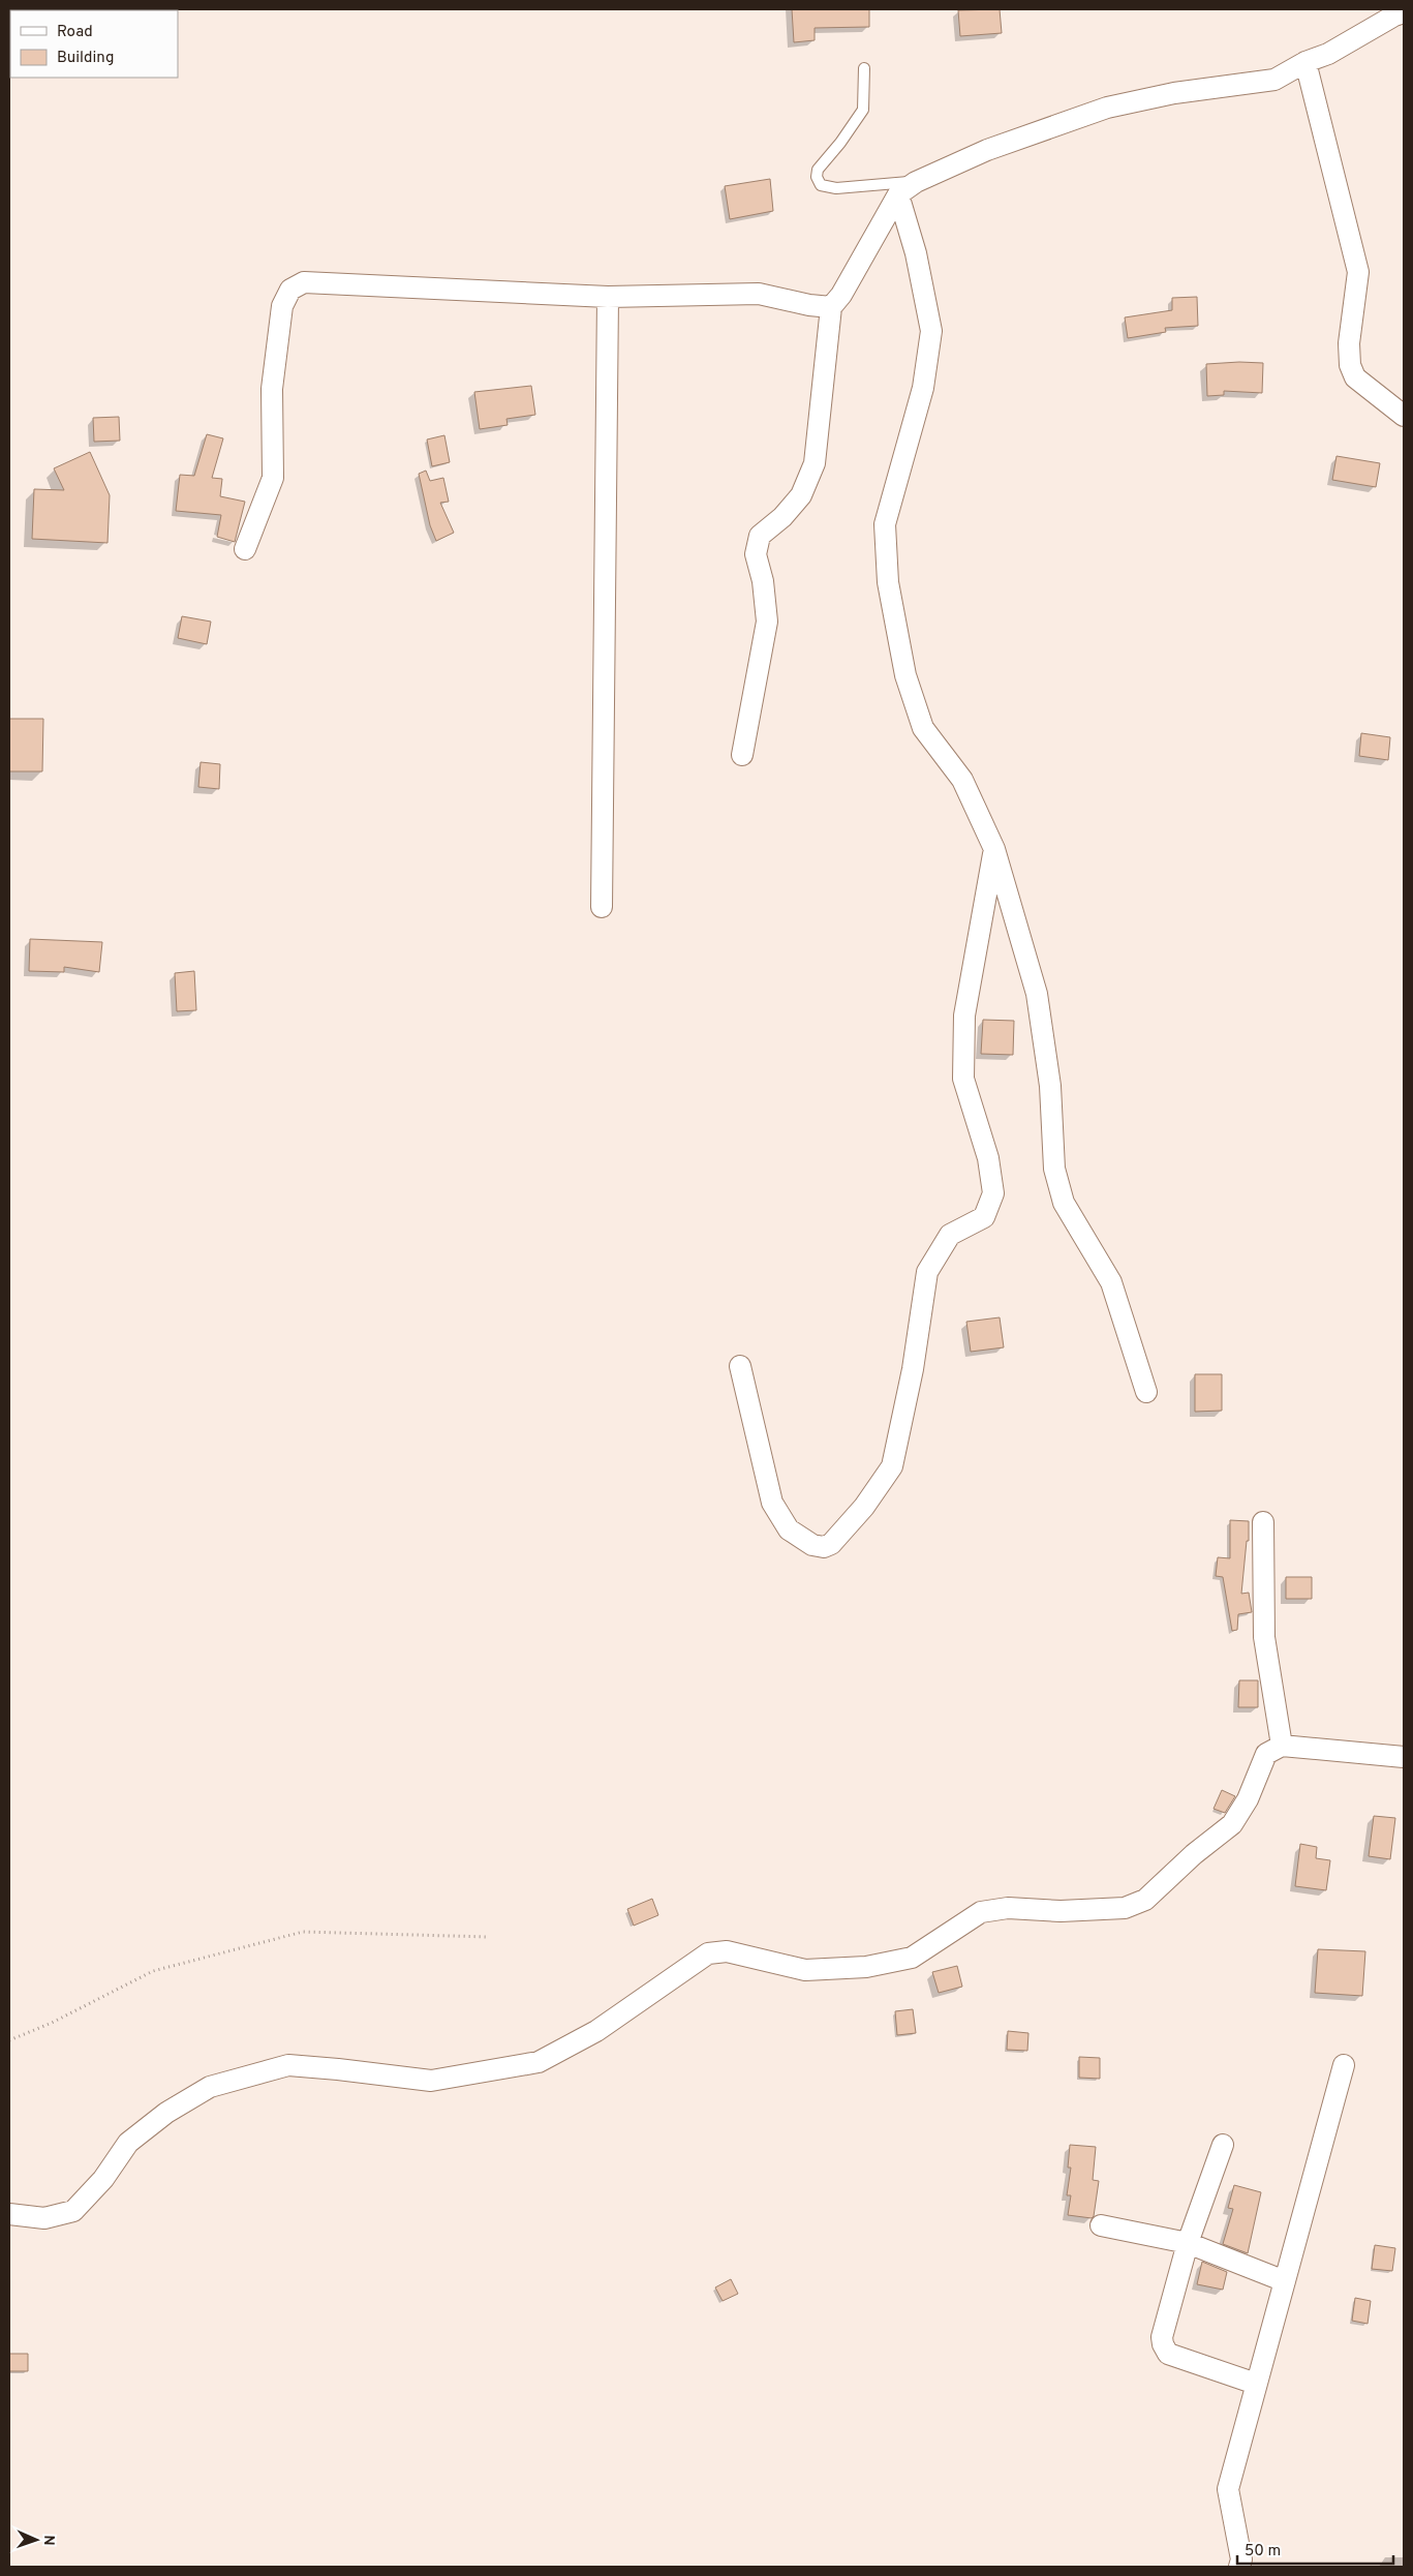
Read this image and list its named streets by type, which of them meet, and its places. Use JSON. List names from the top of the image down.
{
  "legend": ["Road", "Building"],
  "scale_bar": "50 m",
  "north": "right"
}
